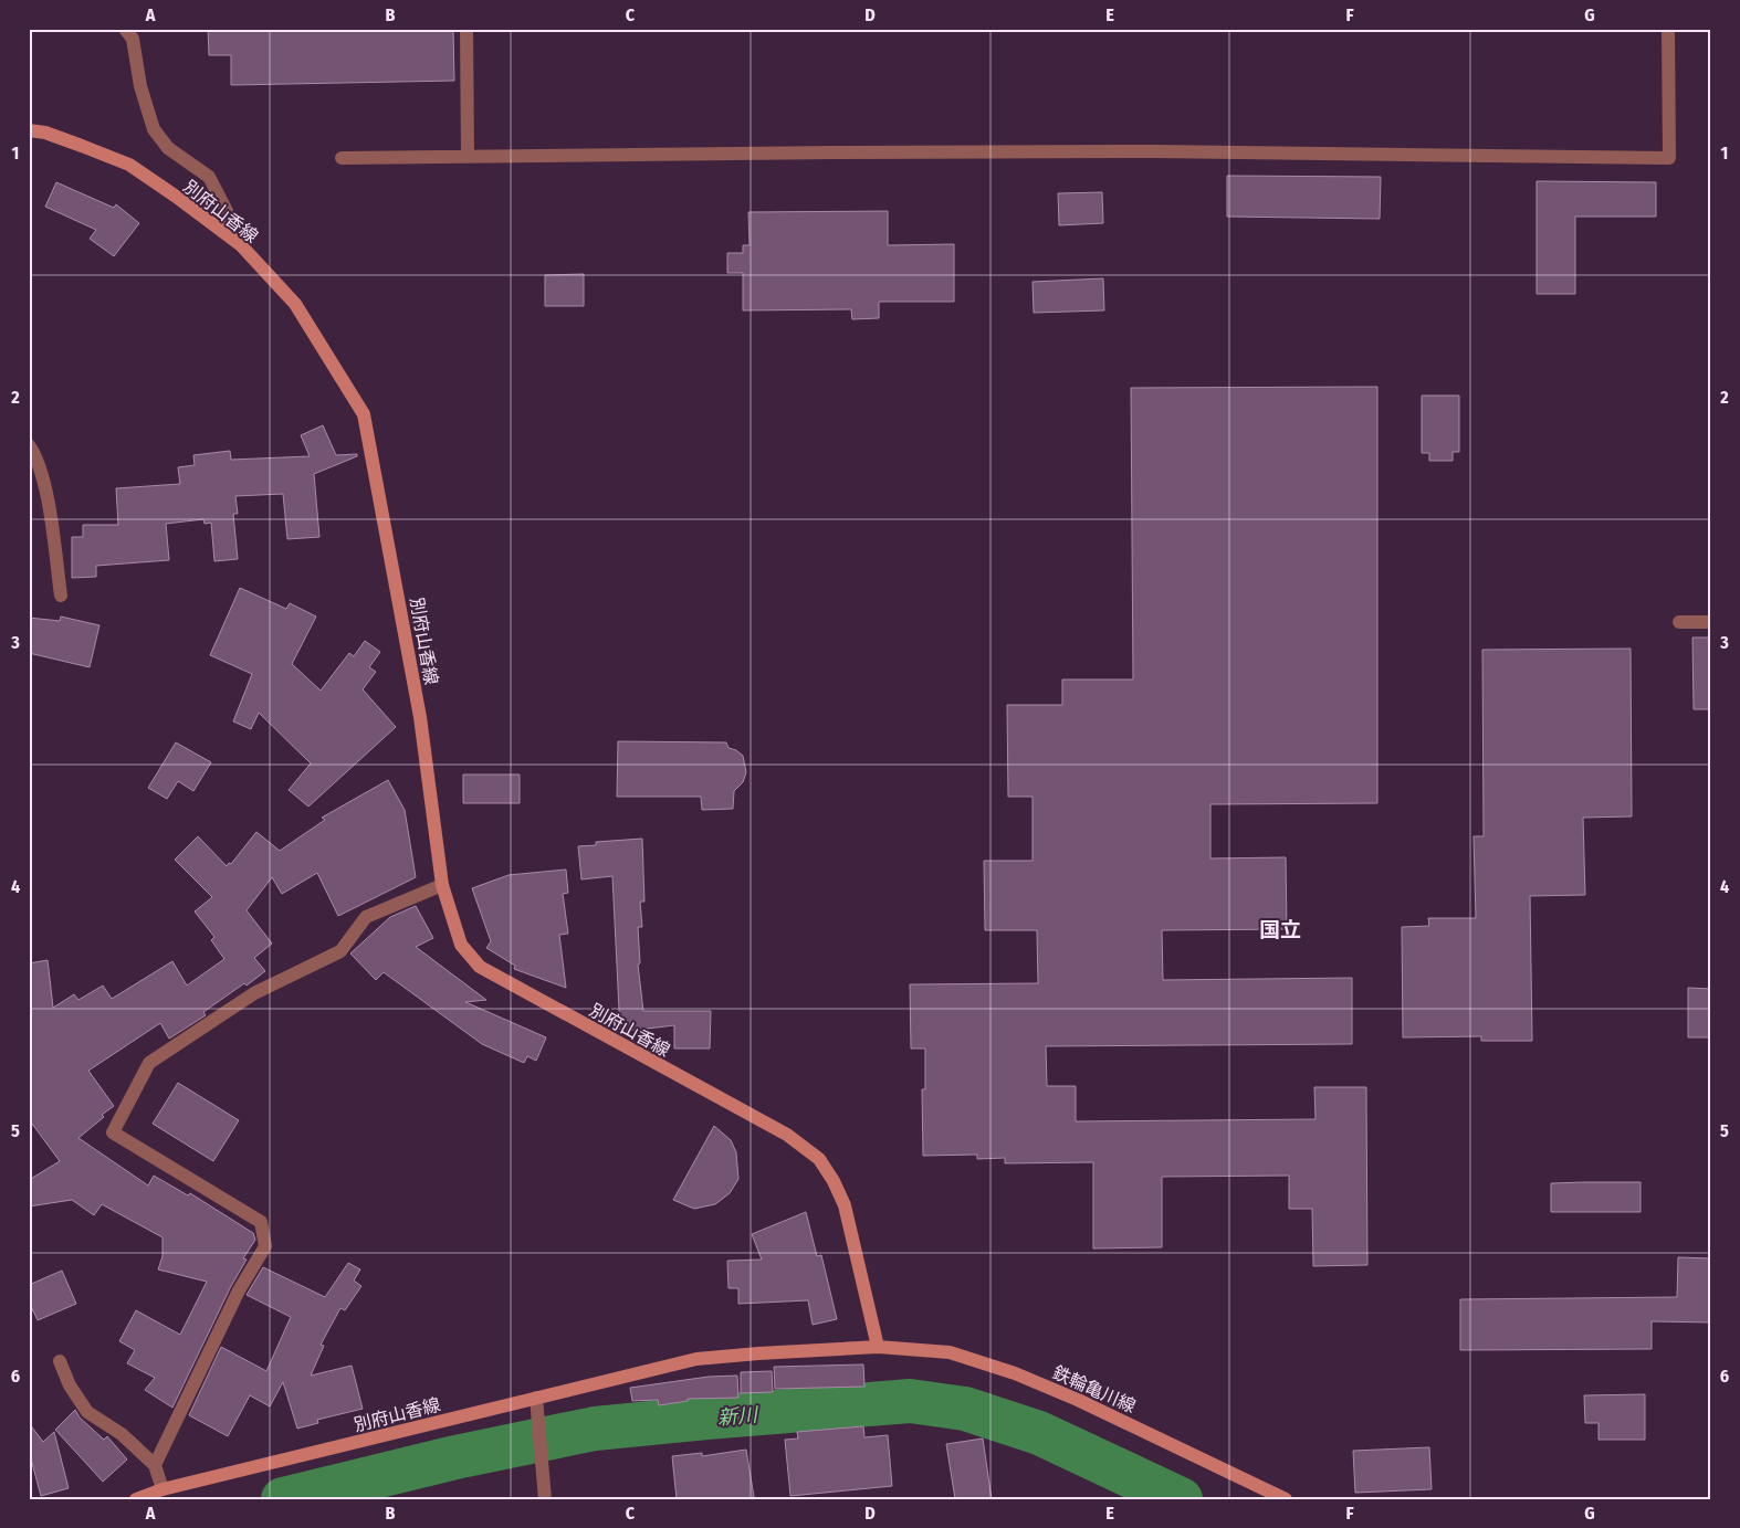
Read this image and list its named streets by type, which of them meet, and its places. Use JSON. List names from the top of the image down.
{
  "streets": {
    "main road": ["別府山香線", "鉄輪亀川線"]
  },
  "crossings": [
    ["別府山香線", "鉄輪亀川線"]
  ],
  "districts": ["国立"],
  "water": ["新川"],
  "grid": {
    "columns": [
      "A",
      "B",
      "C",
      "D",
      "E",
      "F",
      "G"
    ],
    "rows": [
      "1",
      "2",
      "3",
      "4",
      "5",
      "6"
    ]
  }
}
